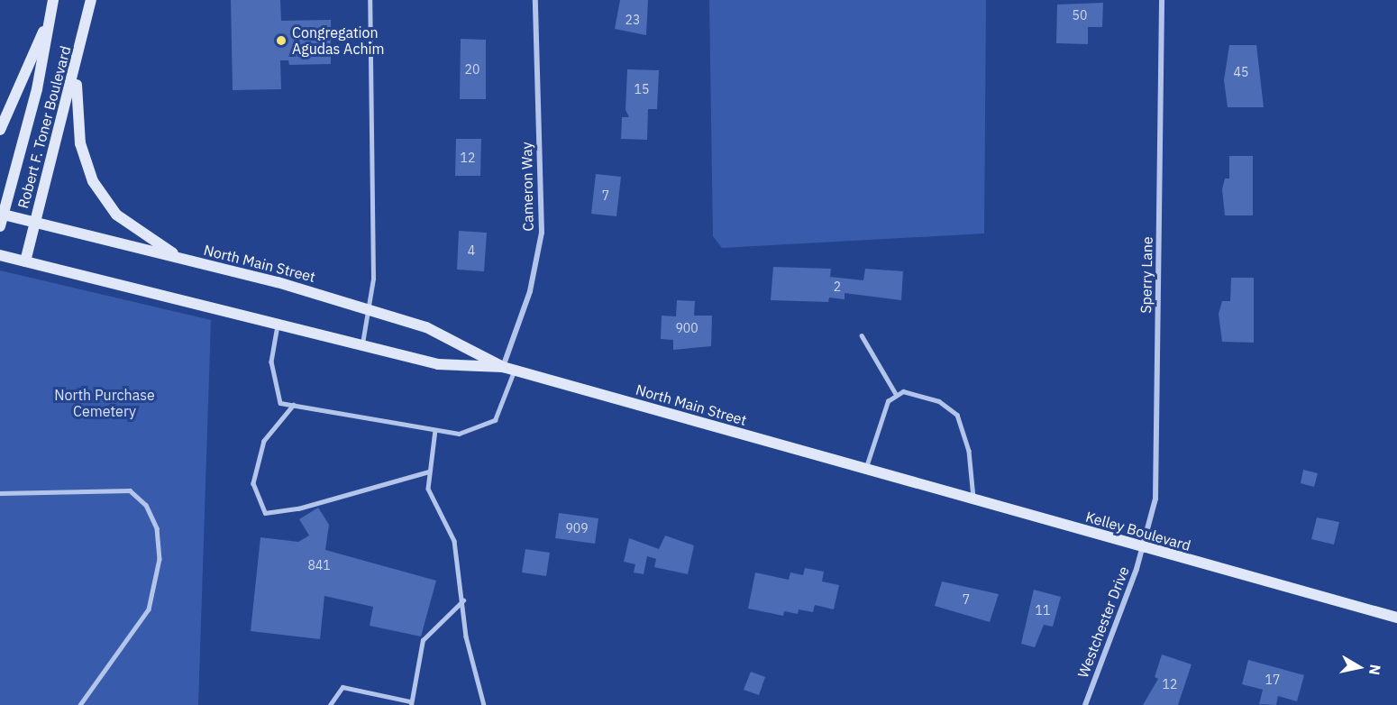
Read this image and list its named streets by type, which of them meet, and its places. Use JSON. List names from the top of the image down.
{
  "streets": {
    "main road": ["Robert F. Toner Boulevard", "North Main Street", "Kelley Boulevard"],
    "street": ["Cameron Way", "Sperry Lane", "Westchester Drive"]
  },
  "crossings": [
    ["Robert F. Toner Boulevard", "North Main Street"],
    ["Cameron Way", "North Main Street"],
    ["North Main Street", "Kelley Boulevard"],
    ["Sperry Lane", "Kelley Boulevard"],
    ["Sperry Lane", "Westchester Drive"],
    ["Kelley Boulevard", "Westchester Drive"]
  ],
  "parks": ["North Purchase Cemetery"],
  "places": ["Congregation Agudas Achim"],
  "house_numbers": [
    "50",
    "23",
    "20",
    "45",
    "15",
    "12",
    "7",
    "4",
    "2",
    "900",
    "909",
    "841",
    "7",
    "11",
    "17",
    "12"
  ],
  "north": "right"
}
